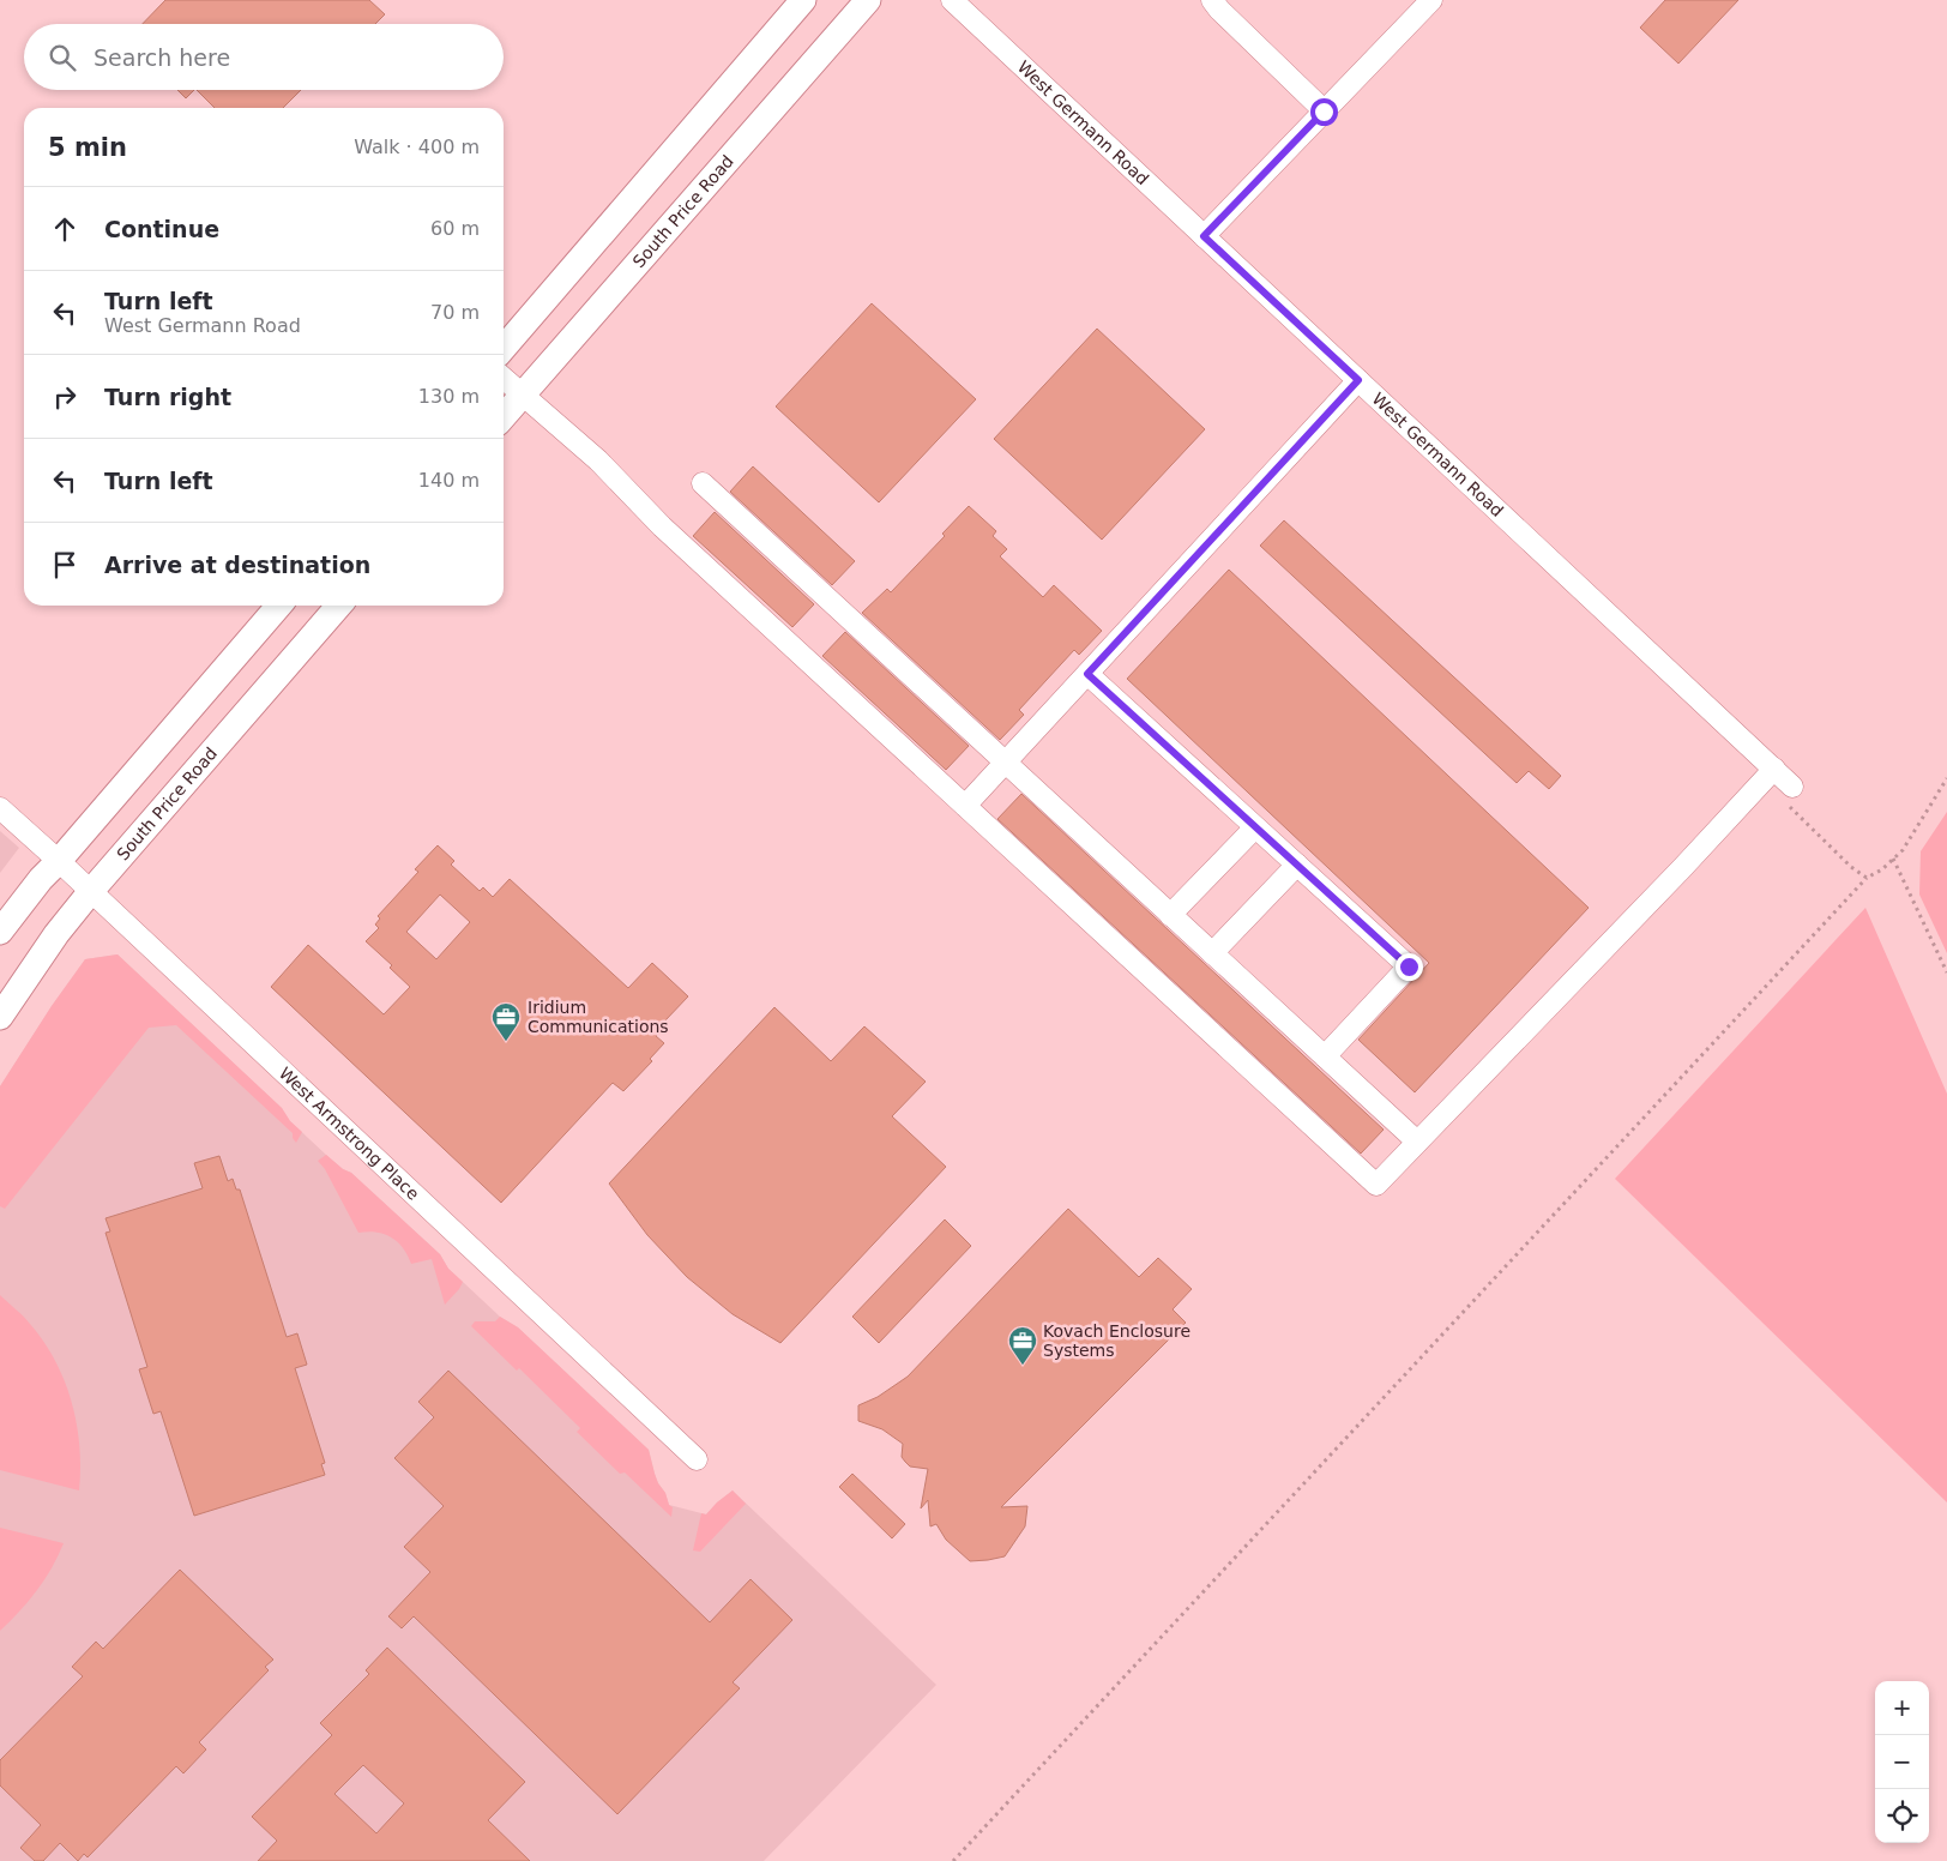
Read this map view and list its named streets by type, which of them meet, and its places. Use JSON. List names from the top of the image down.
{
  "streets": {
    "main road": ["South Price Road"],
    "street": ["West Germann Road", "West Armstrong Place"]
  },
  "crossings": [
    ["South Price Road", "West Armstrong Place"]
  ],
  "places": {
    "office": ["Iridium Communications", "Kovach Enclosure Systems"]
  },
  "page": {
    "search": "Search here",
    "heading": ["5 min", "Walk · 400 m"],
    "list": [
      ["Continue", "60 m"],
      ["Turn left", "West Germann Road", "70 m"],
      ["Turn right", "130 m"],
      ["Turn left", "140 m"],
      "Arrive at destination"
    ],
    "map_buttons": ["+", "−"]
  }
}
